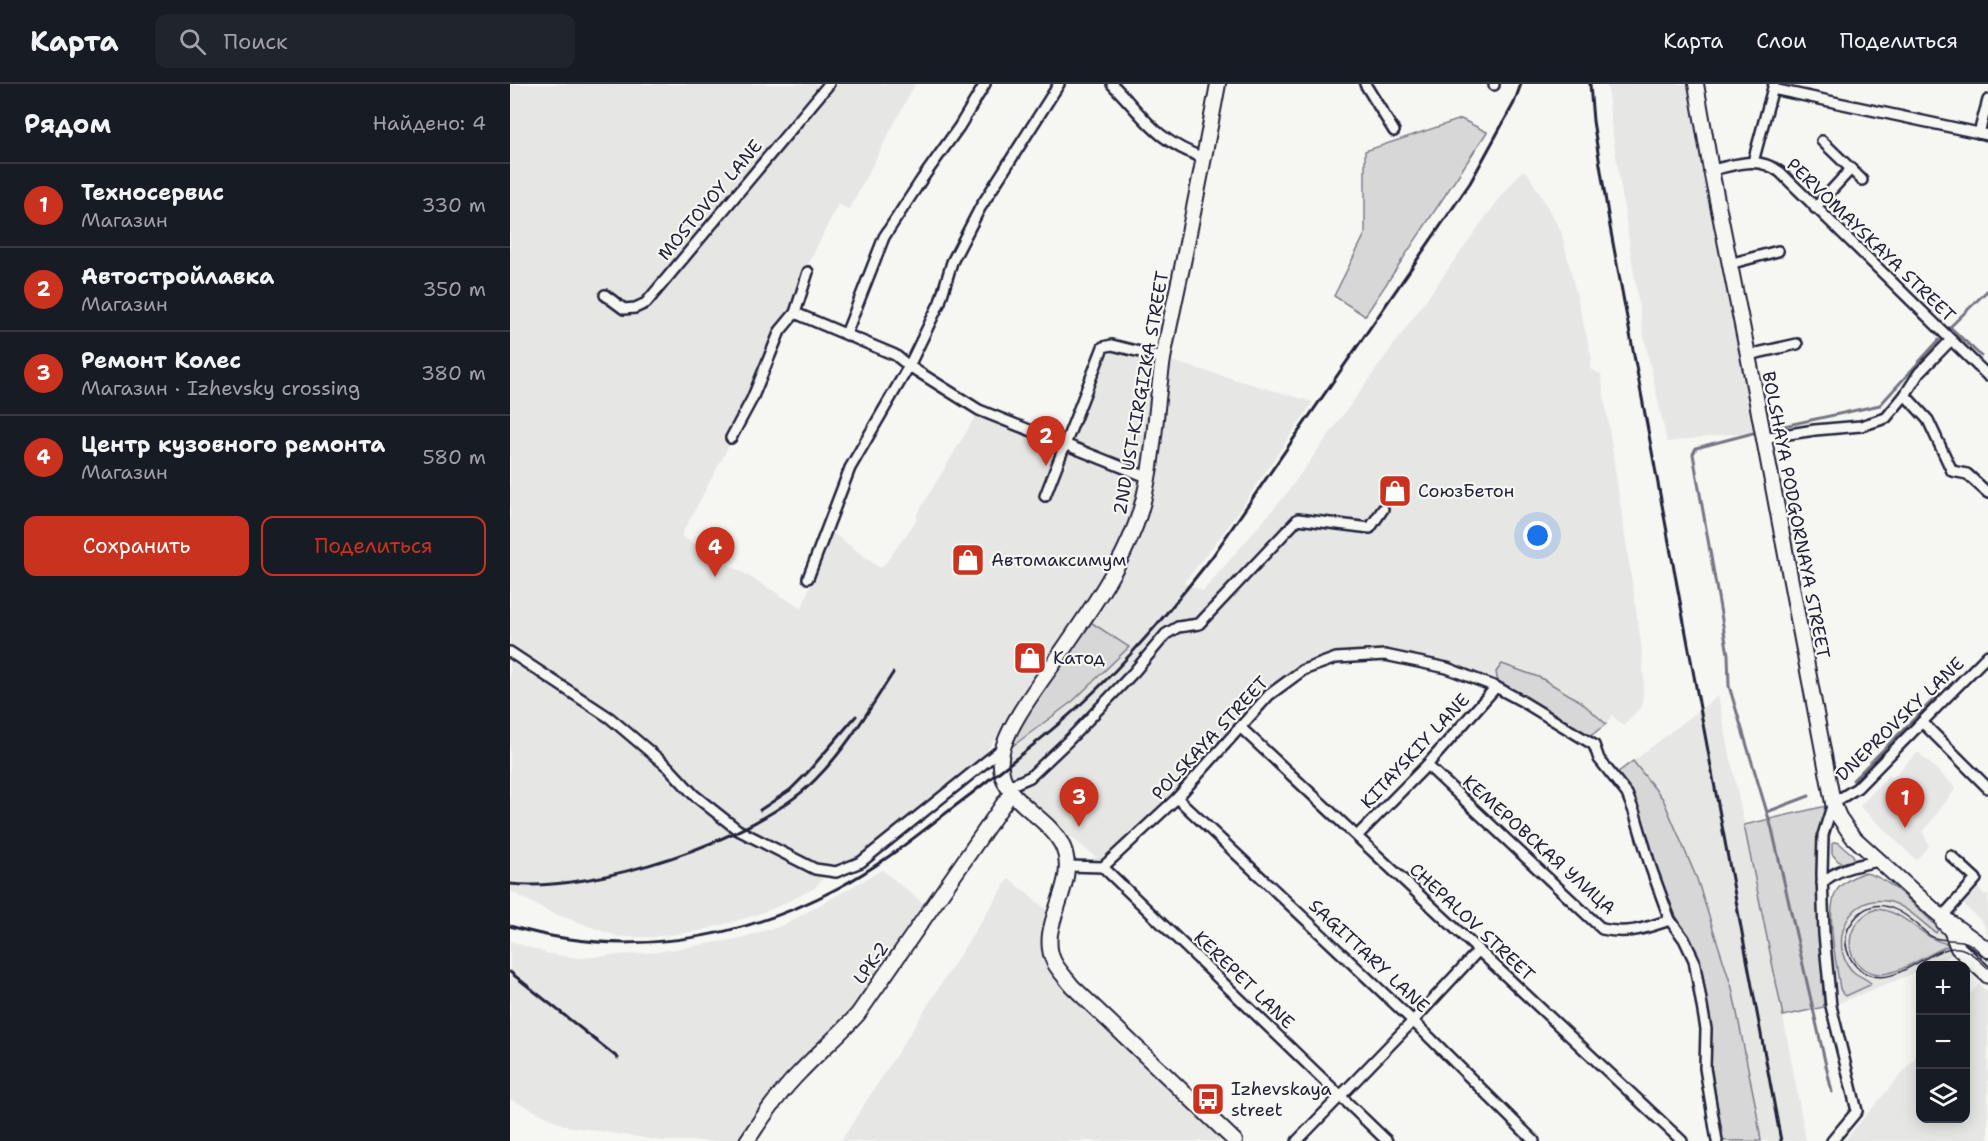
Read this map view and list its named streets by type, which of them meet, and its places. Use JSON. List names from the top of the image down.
{
  "streets": {
    "main road": ["2ND UST-KIRGIZKA STREET", "BOLSHAYA PODGORNAYA STREET", "LPK-2"],
    "street": [
      "MOSTOVOY LANE",
      "PERVOMAYSKAYA STREET",
      "DNEPROVSKY LANE",
      "POLSKAYA STREET",
      "KITAYSKIY LANE",
      "КЕМЕРОВСКАЯ УЛИЦА",
      "CHEPALOV STREET",
      "SAGITTARY LANE",
      "KEREPET LANE"
    ]
  },
  "crossings": [
    ["BOLSHAYA PODGORNAYA STREET", "DNEPROVSKY LANE"],
    ["POLSKAYA STREET", "KITAYSKIY LANE"],
    ["POLSKAYA STREET", "КЕМЕРОВСКАЯ УЛИЦА"],
    ["POLSKAYA STREET", "CHEPALOV STREET"],
    ["POLSKAYA STREET", "SAGITTARY LANE"],
    ["POLSKAYA STREET", "KEREPET LANE"],
    ["KITAYSKIY LANE", "КЕМЕРОВСКАЯ УЛИЦА"],
    ["KITAYSKIY LANE", "CHEPALOV STREET"]
  ],
  "places": {
    "shop": ["СоюзБетон", "Автомаксимум", "Катод"],
    "bus stop": ["Izhevskaya street"]
  },
  "page": {
    "header": "Карта",
    "search": "Поиск",
    "nav": ["Карта", "Слои", "Поделиться"],
    "heading": ["Рядом", "Найдено: 4"],
    "list": [
      {
        "mark": "1",
        "name": "Техносервис",
        "note": "Магазин",
        "value": "330 m"
      },
      {
        "mark": "2",
        "name": "Автостройлавка",
        "note": "Магазин",
        "value": "350 m"
      },
      {
        "mark": "3",
        "name": "Ремонт Колес",
        "note": "Магазин · Izhevsky crossing",
        "value": "380 m"
      },
      {
        "mark": "4",
        "name": "Центр кузовного ремонта",
        "note": "Магазин",
        "value": "580 m"
      }
    ],
    "pins": [
      "2",
      "4",
      "3",
      "1"
    ],
    "buttons": ["Сохранить", "Поделиться"],
    "map_buttons": ["+", "−"]
  }
}
